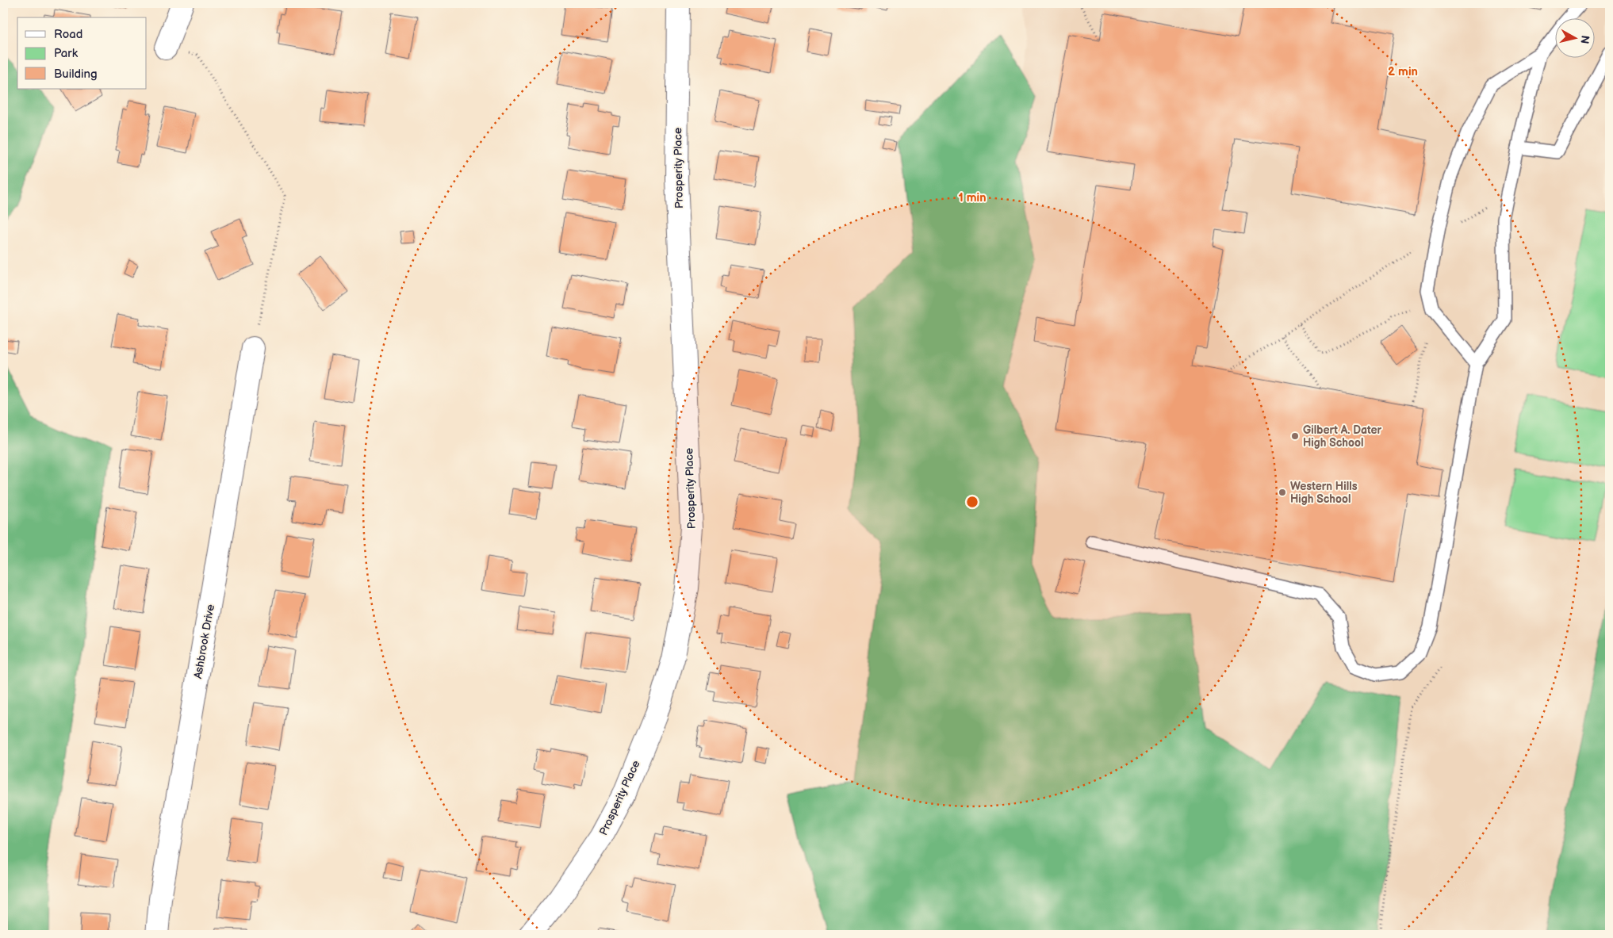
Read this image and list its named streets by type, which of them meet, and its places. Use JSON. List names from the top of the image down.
{
  "streets": {
    "street": ["Prosperity Place", "Ashbrook Drive"]
  },
  "places": ["Gilbert A. Dater High School", "Western Hills High School"],
  "legend": ["Road", "Park", "Building"],
  "north": "right",
  "rings": ["2 min", "1 min"]
}
